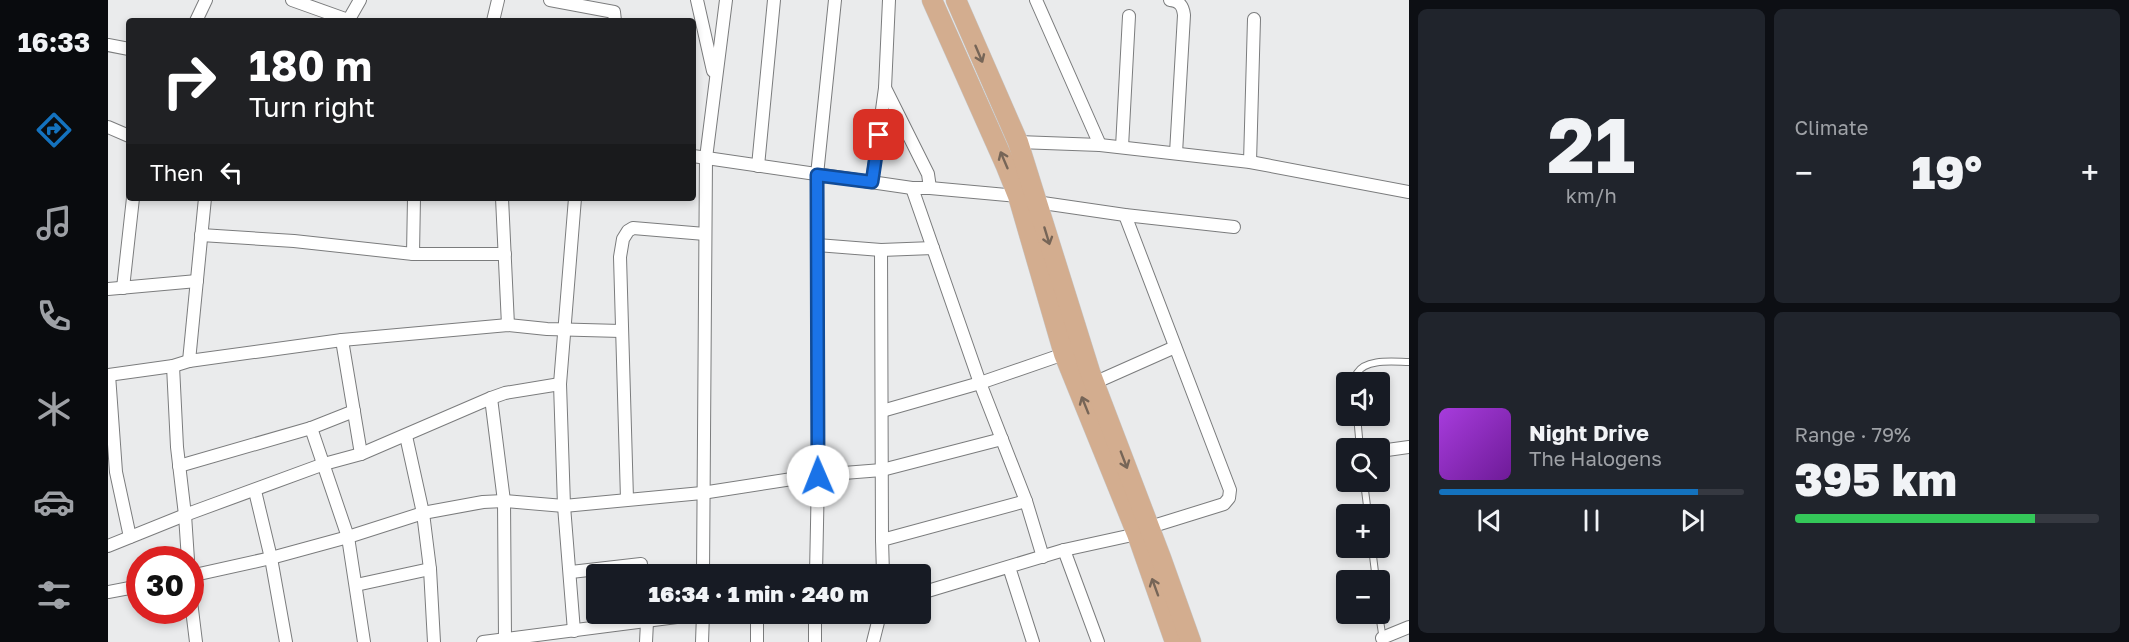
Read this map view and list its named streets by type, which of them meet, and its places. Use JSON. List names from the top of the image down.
{
  "page": {
    "tabs": "16:33",
    "tile": [
      ["21", "km/h"],
      "Climate",
      ["Range · 79%", "395 km"]
    ],
    "turn": ["180 m", "Turn right"],
    "then": "Then",
    "heat": ["−", "19°", "+"],
    "map_buttons": ["+", "−"],
    "song": ["Night Drive", "The Halogens"],
    "limit": "30",
    "trip": "16:34 · 1 min · 240 m"
  }
}
